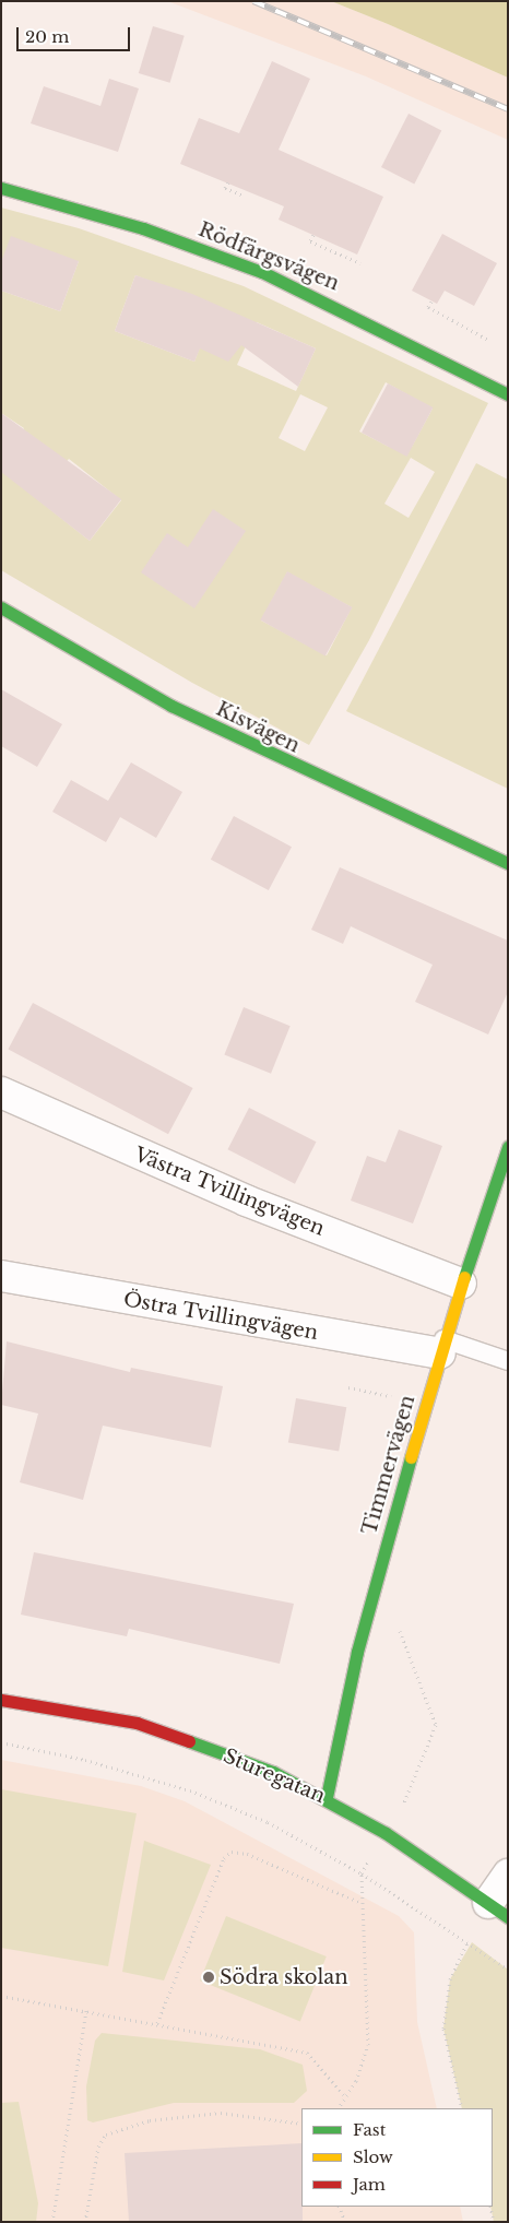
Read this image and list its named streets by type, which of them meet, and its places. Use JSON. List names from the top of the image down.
{
  "streets": {
    "street": [
      "Rödfärgsvägen",
      "Kisvägen",
      "Västra Tvillingvägen",
      "Östra Tvillingvägen",
      "Timmervägen",
      "Sturegatan"
    ]
  },
  "crossings": [
    ["Västra Tvillingvägen", "Timmervägen"],
    ["Östra Tvillingvägen", "Timmervägen"],
    ["Timmervägen", "Sturegatan"]
  ],
  "places": ["Södra skolan"],
  "legend": ["Fast", "Slow", "Jam"],
  "scale_bar": "20 m"
}
